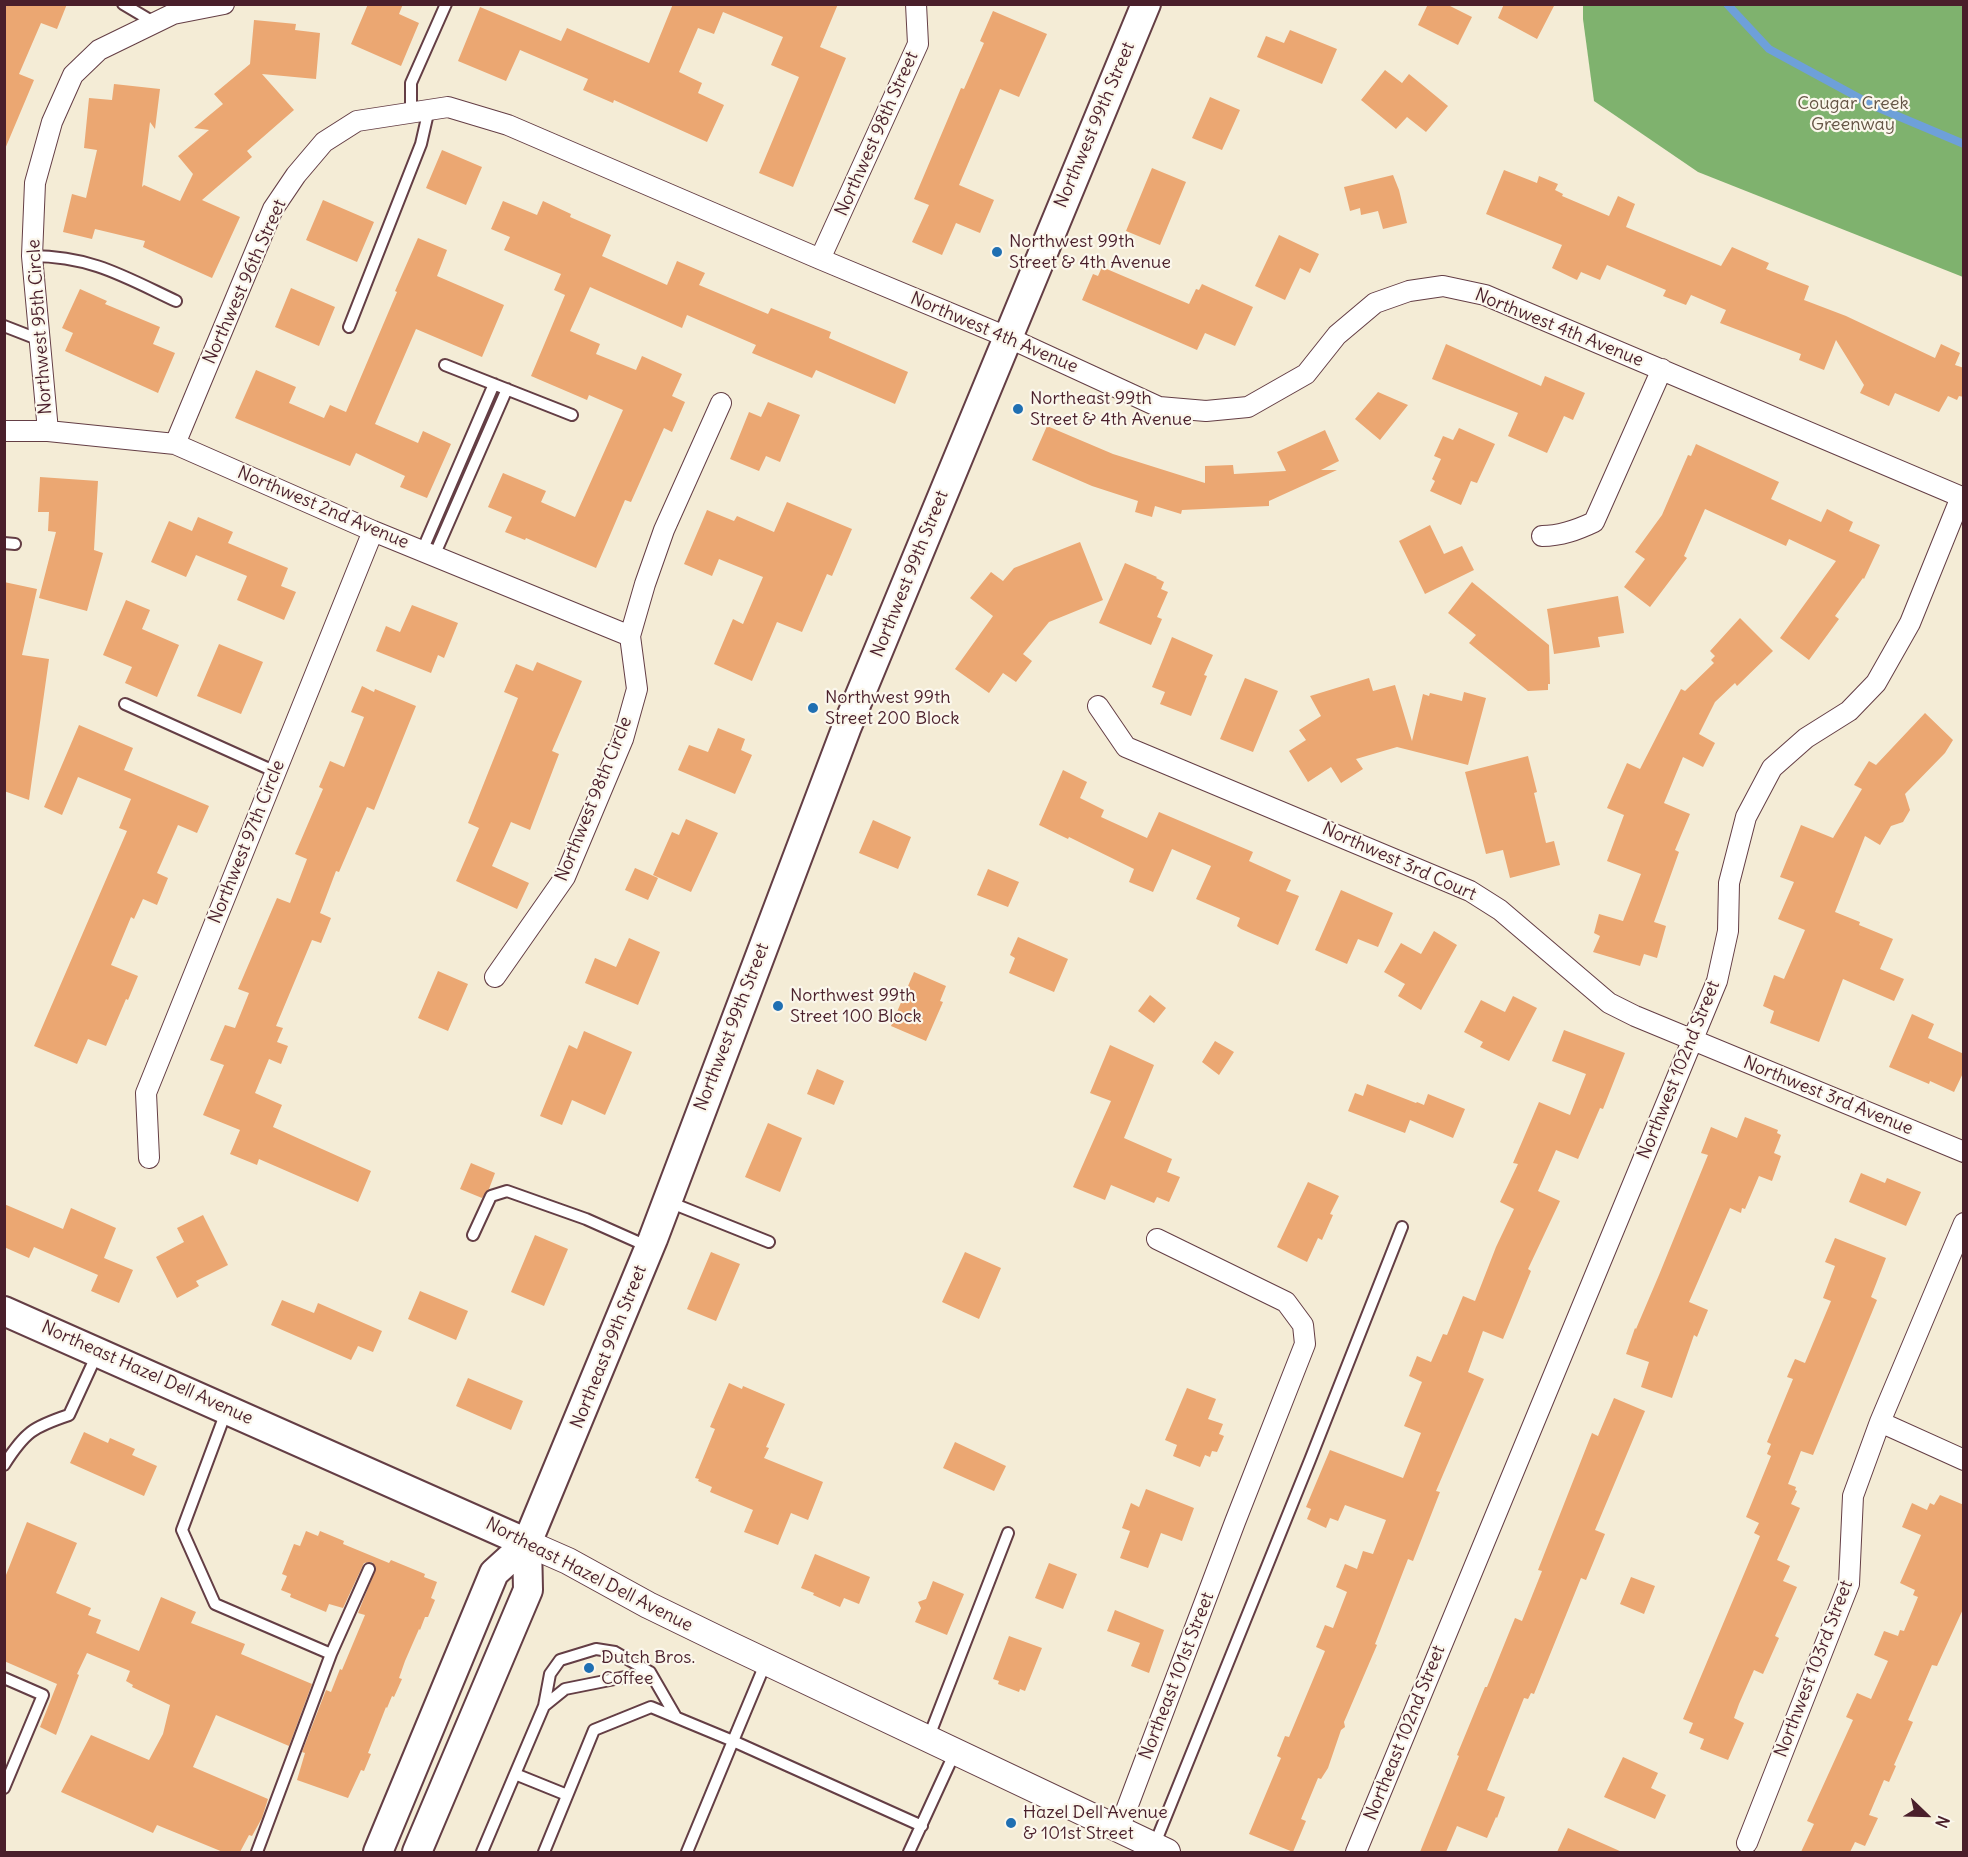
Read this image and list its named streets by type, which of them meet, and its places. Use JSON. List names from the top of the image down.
{
  "streets": {
    "main road": ["Northwest 99th Street", "Northeast 99th Street", "Northeast Hazel Dell Avenue"],
    "street": [
      "Northwest 98th Street",
      "Northwest 96th Street",
      "Northwest 95th Circle",
      "Northwest 4th Avenue",
      "Northwest 2nd Avenue",
      "Northwest 98th Circle",
      "Northwest 97th Circle",
      "Northwest 3rd Court",
      "Northwest 102nd Street",
      "Northwest 3rd Avenue",
      "Northwest 103rd Street",
      "Northeast 101st Street",
      "Northeast 102nd Street"
    ]
  },
  "crossings": [
    ["Northwest 99th Street", "Northwest 4th Avenue"],
    ["Northwest 99th Street", "Northeast 99th Street"],
    ["Northwest 98th Street", "Northwest 4th Avenue"],
    ["Northwest 96th Street", "Northwest 4th Avenue"],
    ["Northwest 96th Street", "Northwest 2nd Avenue"],
    ["Northwest 95th Circle", "Northwest 2nd Avenue"],
    ["Northwest 4th Avenue", "Northwest 102nd Street"],
    ["Northwest 2nd Avenue", "Northwest 98th Circle"],
    ["Northwest 2nd Avenue", "Northwest 97th Circle"],
    ["Northwest 3rd Court", "Northwest 102nd Street"],
    ["Northwest 3rd Court", "Northwest 3rd Avenue"],
    ["Northwest 102nd Street", "Northwest 3rd Avenue"],
    ["Northwest 102nd Street", "Northeast 102nd Street"],
    ["Northeast 99th Street", "Northeast Hazel Dell Avenue"],
    ["Northeast Hazel Dell Avenue", "Northeast 101st Street"]
  ],
  "parks": ["Cougar Creek Greenway"],
  "places": [
    "Northwest 99th Street & 4th Avenue",
    "Northeast 99th Street & 4th Avenue",
    "Northwest 99th Street 200 Block",
    "Northwest 99th Street 100 Block",
    "Dutch Bros. Coffee",
    "Hazel Dell Avenue & 101st Street"
  ],
  "north": "bottom right"
}
